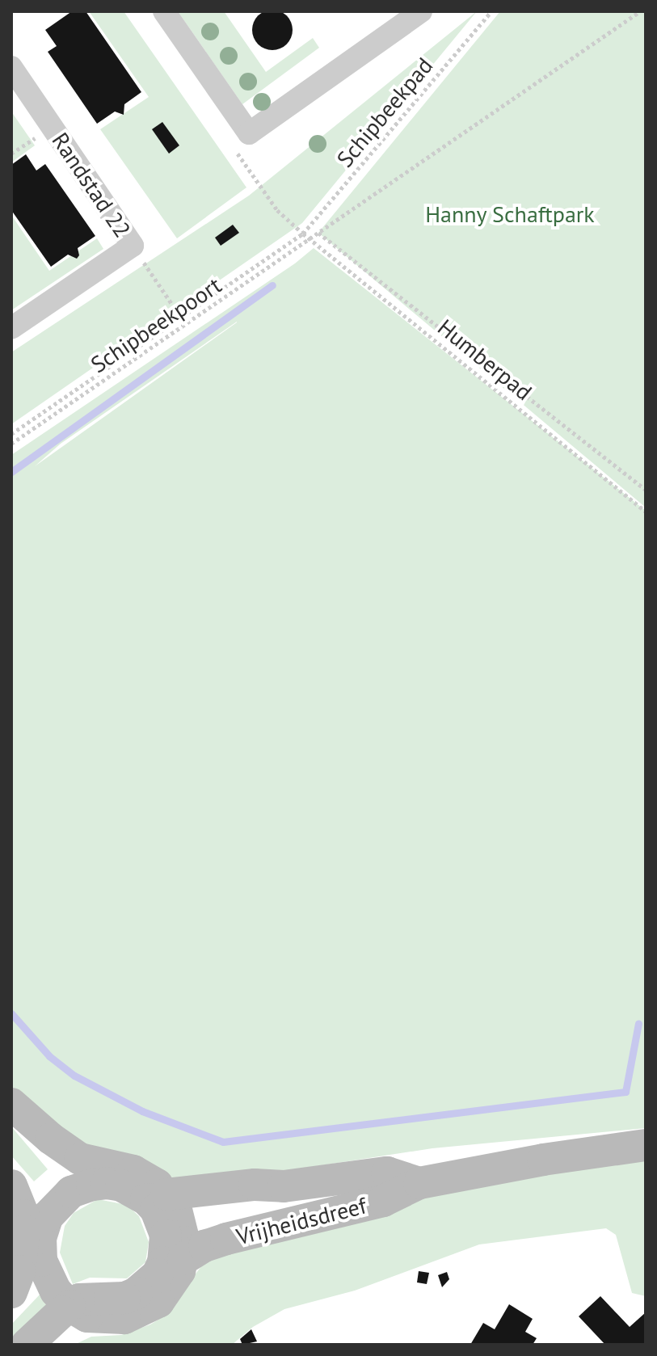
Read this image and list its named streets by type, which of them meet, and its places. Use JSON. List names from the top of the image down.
{
  "streets": {
    "main road": ["Vrijheidsdreef"],
    "street": ["Randstad 22"],
    "path": ["Schipbeekpad", "Schipbeekpoort", "Humberpad"]
  },
  "crossings": [
    ["Schipbeekpad", "Humberpad"],
    ["Schipbeekpoort", "Humberpad"]
  ],
  "parks": ["Hanny Schaftpark"]
}
